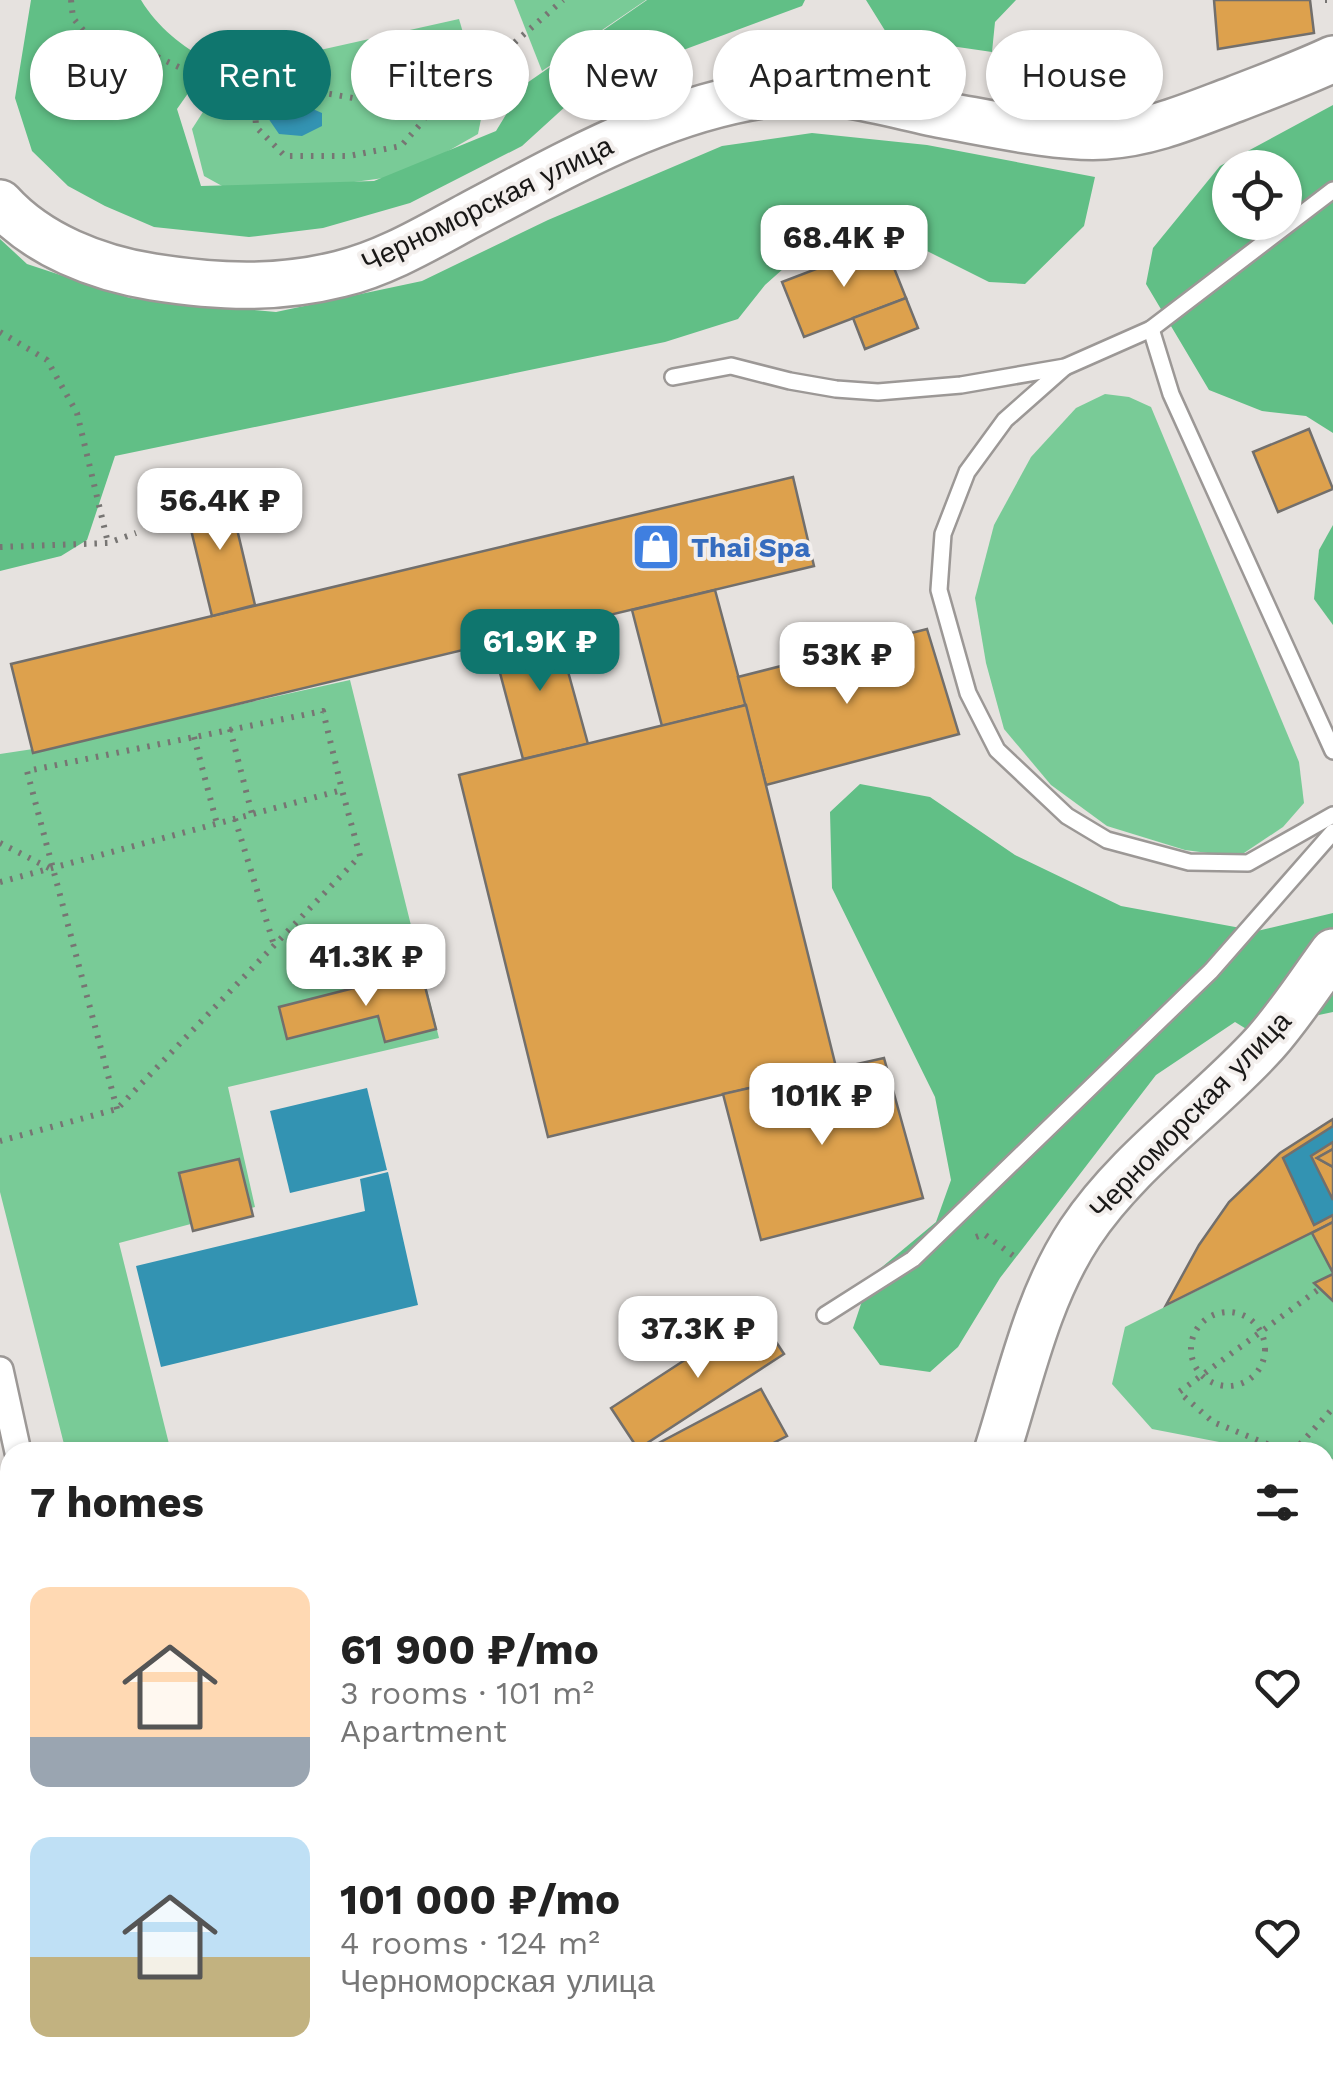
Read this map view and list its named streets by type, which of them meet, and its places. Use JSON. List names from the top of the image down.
{
  "streets": {
    "main road": ["Черноморская улица"]
  },
  "places": {
    "shop": ["Thai Spa"]
  },
  "page": {
    "chip": [
      "Buy",
      "Rent",
      "Filters",
      "New",
      "Apartment",
      "House"
    ],
    "price": [
      "68.4K ₽",
      "56.4K ₽",
      "61.9K ₽",
      "53K ₽",
      "41.3K ₽",
      "101K ₽",
      "37.3K ₽"
    ],
    "heading": "7 homes",
    "list": [
      {
        "name": "61 900 ₽/mo",
        "note": "3 rooms · 101 m² · Apartment"
      },
      {
        "name": "101 000 ₽/mo",
        "note": "4 rooms · 124 m² · Черноморская улица"
      }
    ]
  }
}
